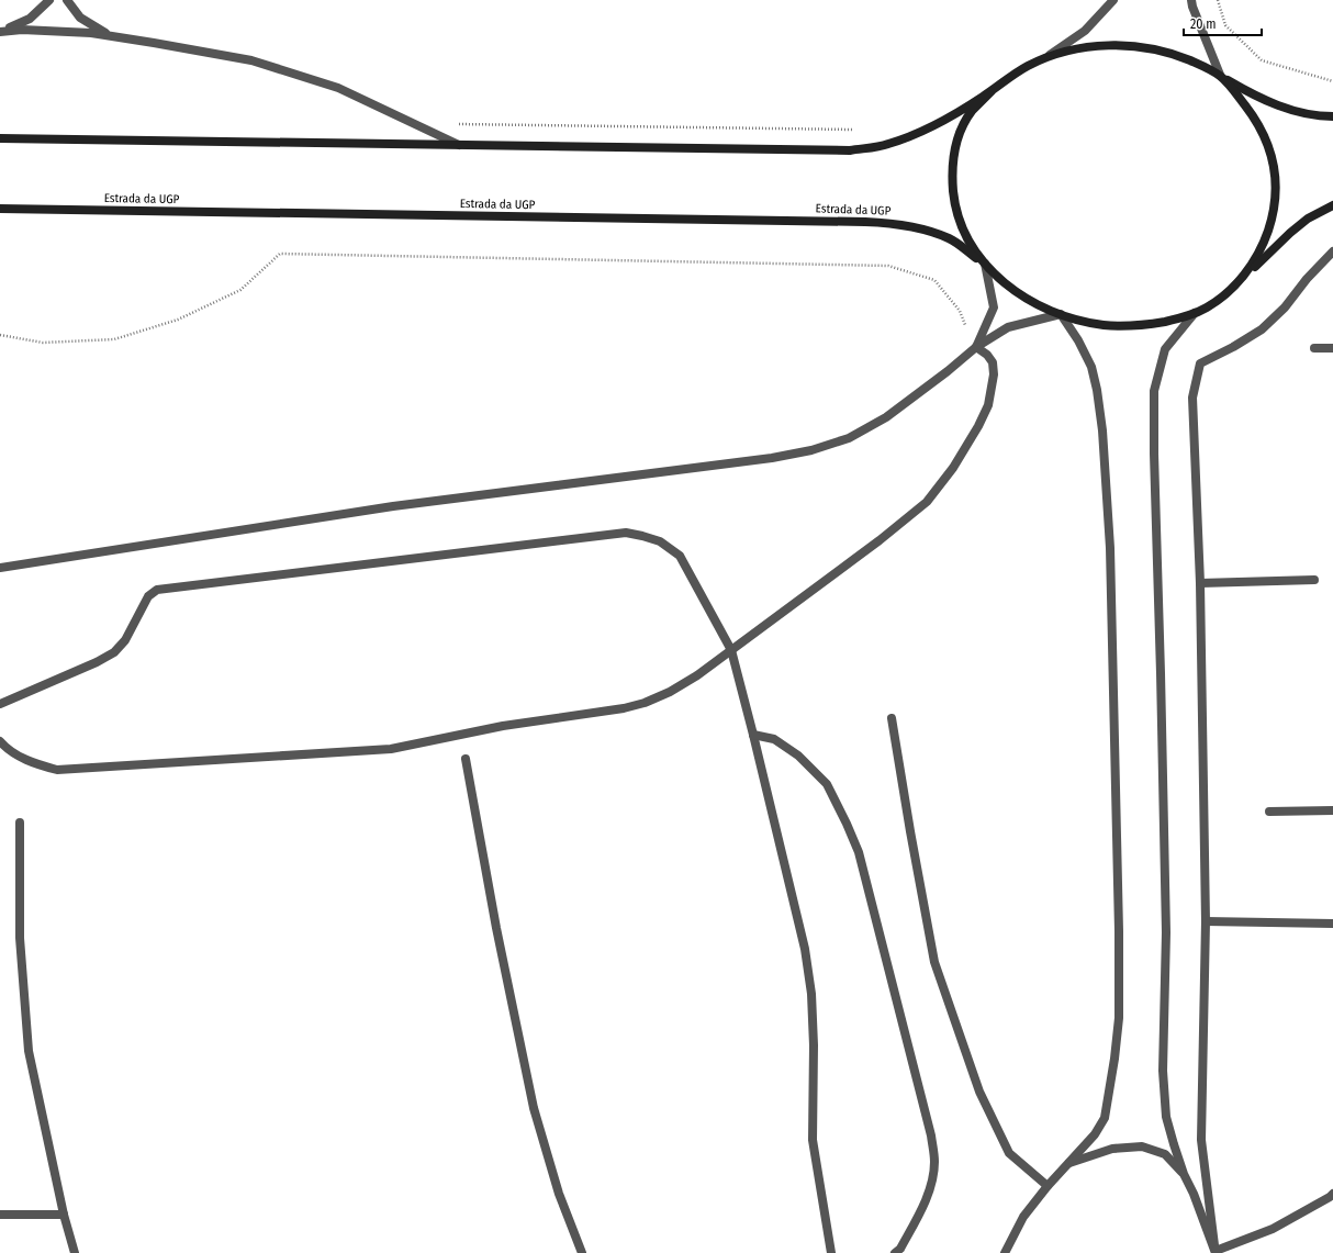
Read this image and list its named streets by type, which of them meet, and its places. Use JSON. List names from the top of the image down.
{
  "streets": {
    "main road": ["Estrada da UGP"]
  },
  "scale_bar": "20 m"
}
